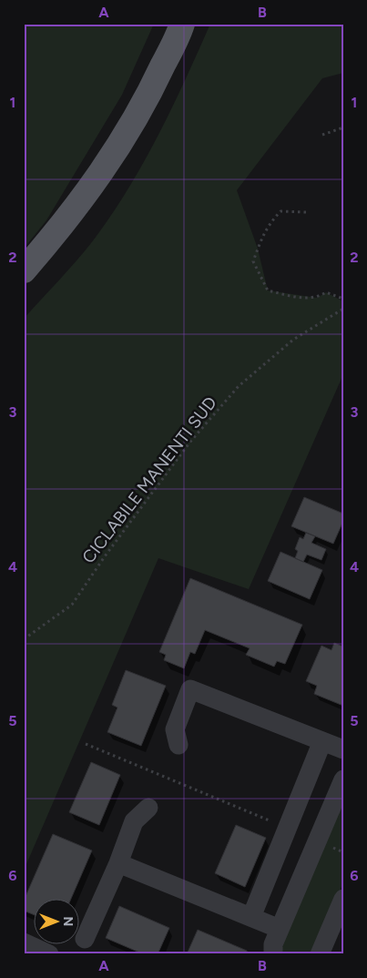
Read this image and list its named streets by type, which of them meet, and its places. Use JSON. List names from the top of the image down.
{
  "streets": {
    "path": ["CICLABILE MANENTI SUD"]
  },
  "north": "right",
  "grid": {
    "columns": ["A", "B"],
    "rows": [
      "1",
      "2",
      "3",
      "4",
      "5",
      "6"
    ]
  }
}
